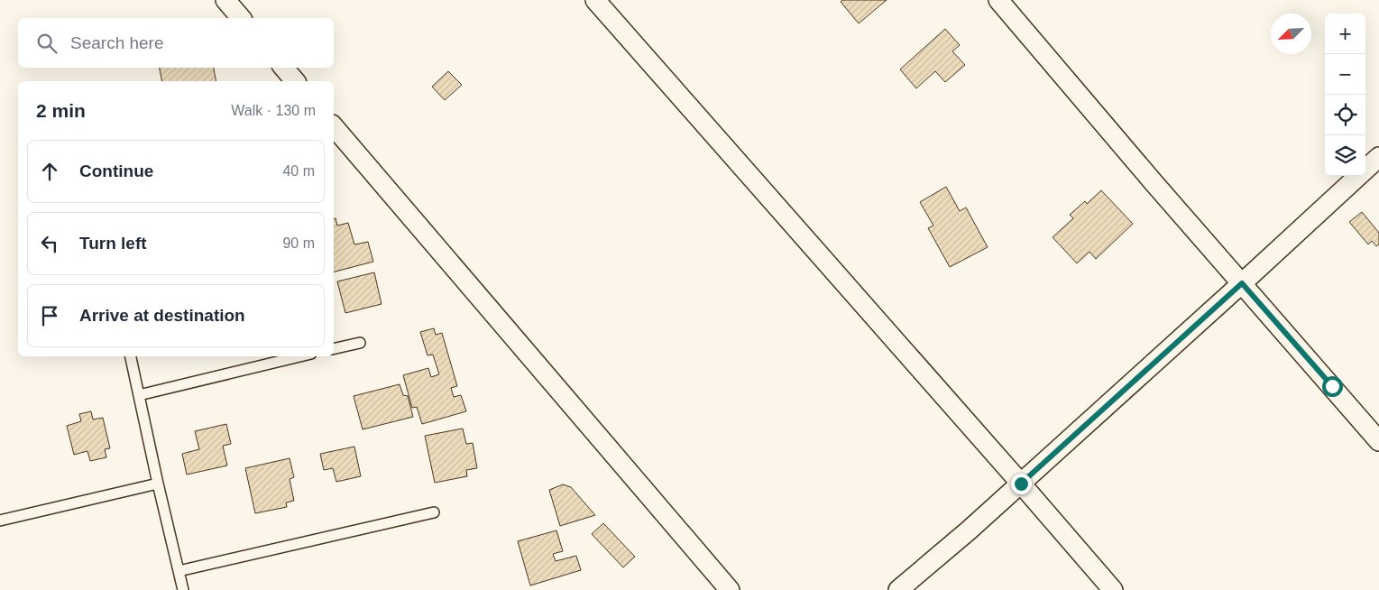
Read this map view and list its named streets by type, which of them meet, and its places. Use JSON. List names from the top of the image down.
{
  "north": "bottom left",
  "page": {
    "map_buttons": ["+", "−"],
    "search": "Search here",
    "heading": ["2 min", "Walk · 130 m"],
    "list": [
      ["Continue", "40 m"],
      ["Turn left", "90 m"],
      "Arrive at destination"
    ]
  }
}
